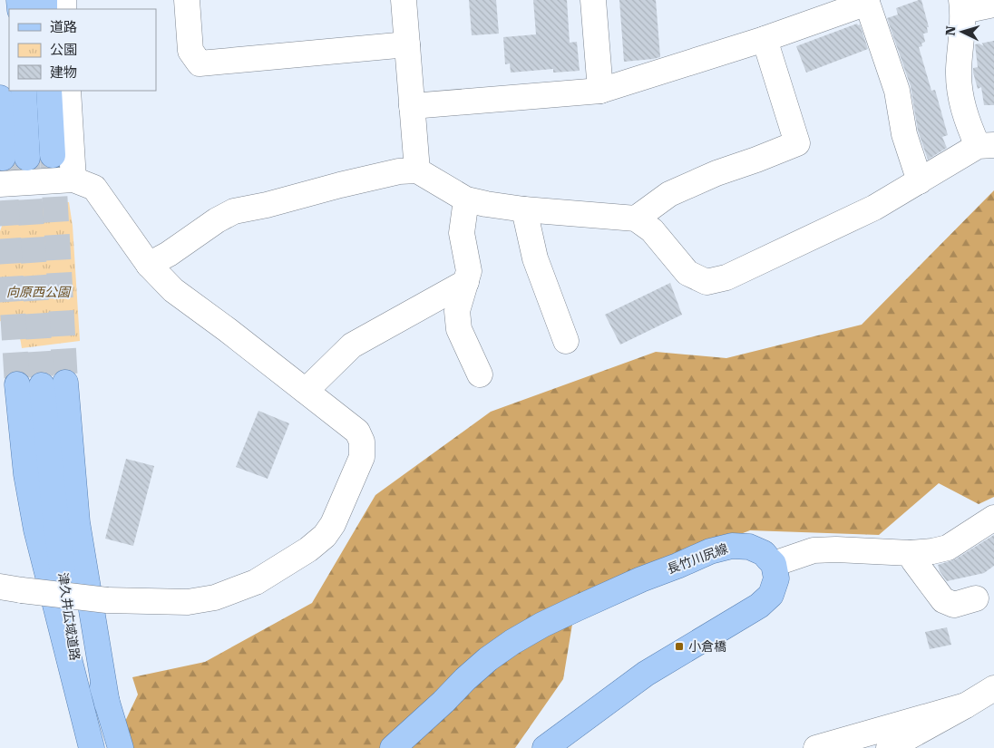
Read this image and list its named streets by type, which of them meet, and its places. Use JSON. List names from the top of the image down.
{
  "streets": {
    "main road": ["長竹川尻線", "津久井広域道路"]
  },
  "parks": ["向原西公園"],
  "places": {
    "transit": ["小倉橋"]
  },
  "legend": ["道路", "公園", "建物"],
  "north": "left"
}
